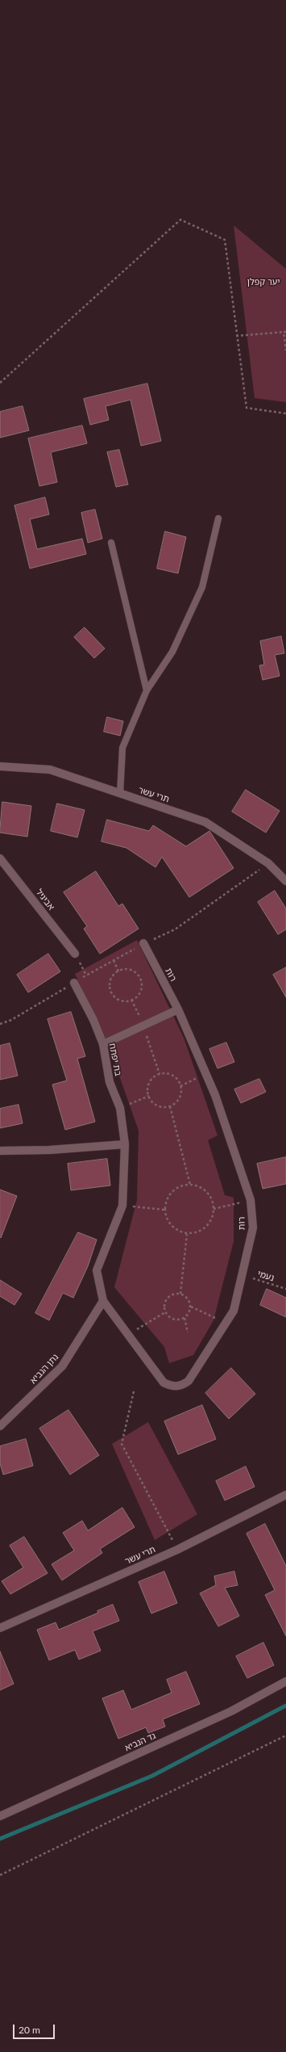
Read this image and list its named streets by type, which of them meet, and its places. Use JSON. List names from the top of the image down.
{
  "streets": {
    "street": [
      "תרי עשר",
      "אביגיל",
      "רות",
      "בת יפתח",
      "נתן הנביא",
      "גד הנביא"
    ],
    "path": ["נעמי"]
  },
  "crossings": [
    ["רות", "בת יפתח"],
    ["רות", "נעמי"],
    ["רות", "נתן הנביא"],
    ["בת יפתח", "נתן הנביא"]
  ],
  "parks": ["יער קפלן"],
  "scale_bar": "20 m"
}
